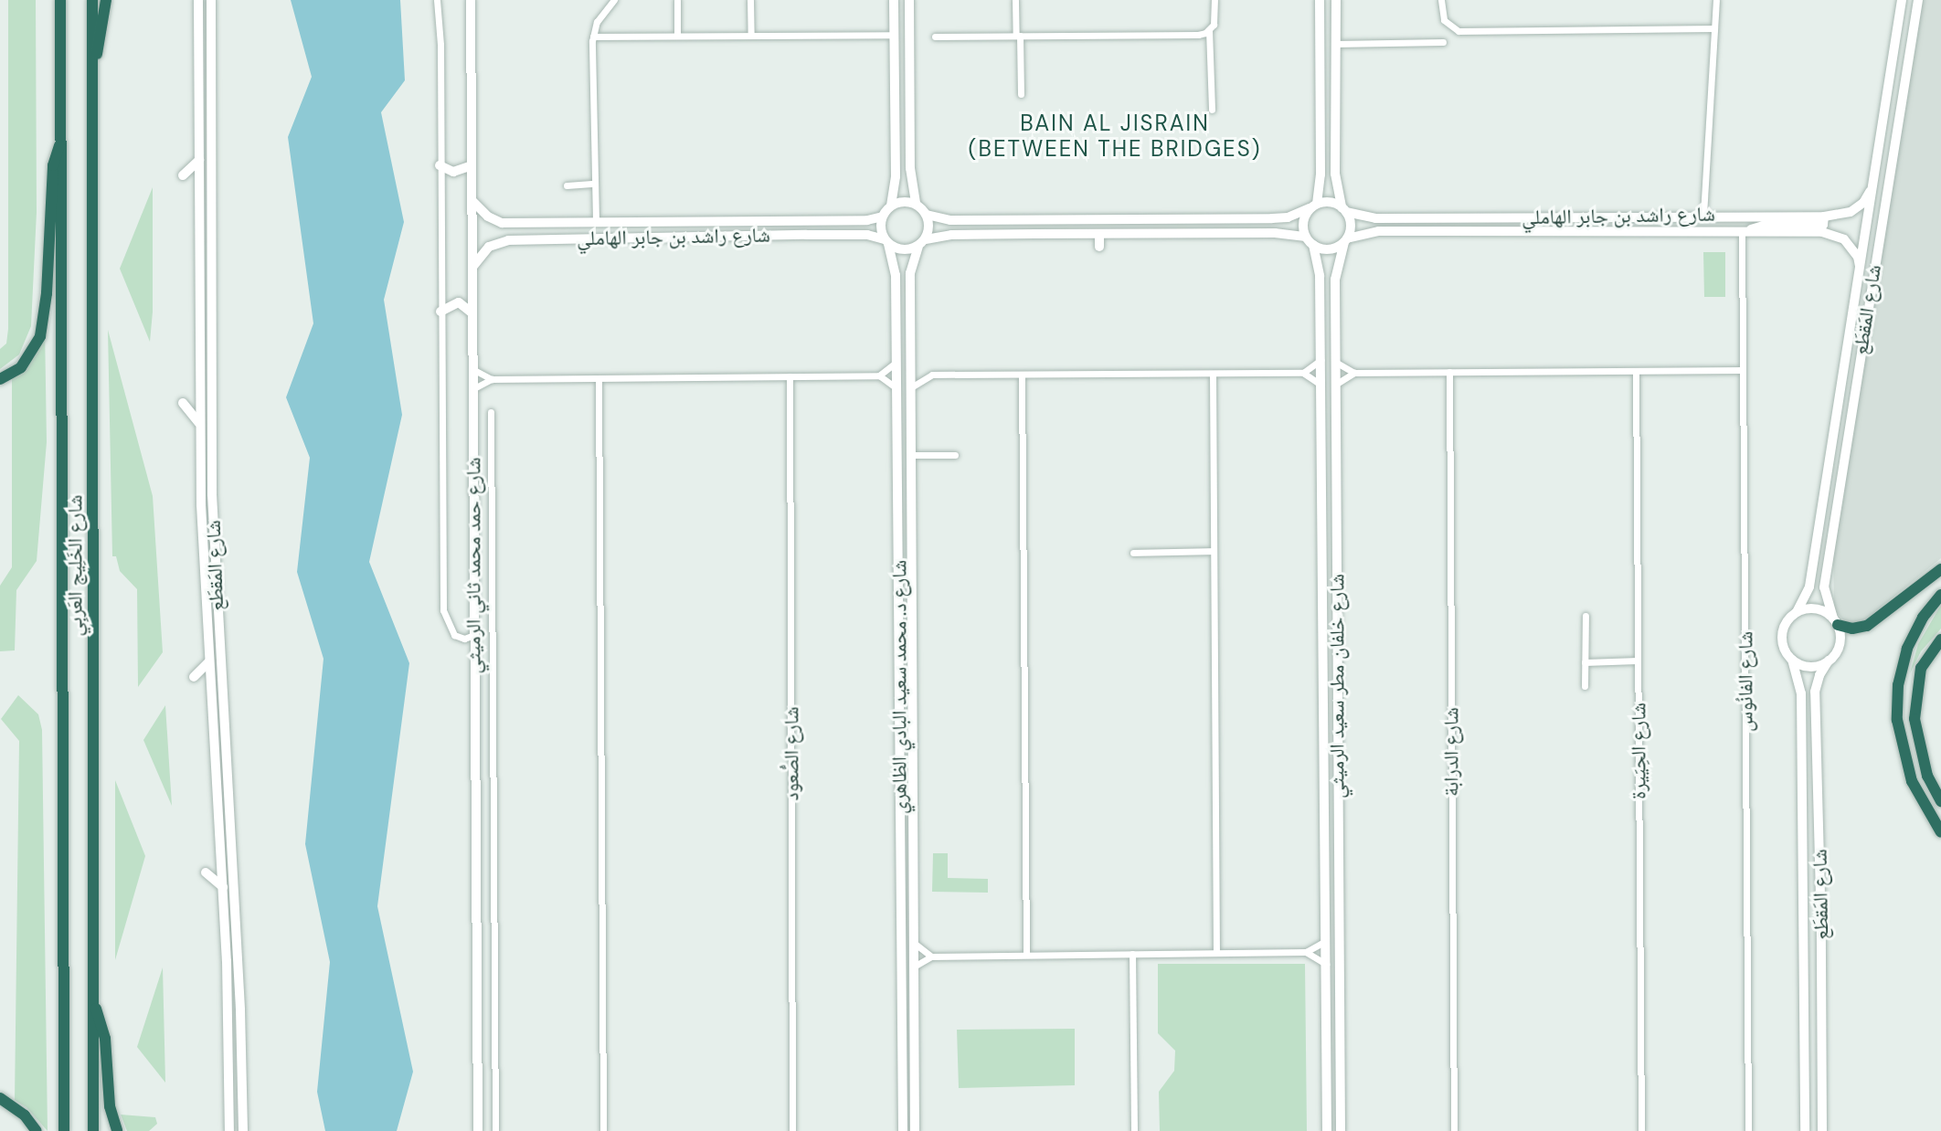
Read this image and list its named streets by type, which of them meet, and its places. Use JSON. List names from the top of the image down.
{
  "streets": {
    "highway": ["شارع الخَلِيج العَربِي"],
    "street": [
      "شارع راشد بن جابر الهاملي",
      "شارع المَقطَع",
      "شارع حمد محمد ثاني الرميثي",
      "شارع الفانُوس",
      "شارع خلفان مطر سعيد الرميثي",
      "شارع د. محمد سعيد البادي الظاهري",
      "شارع الحِيَيرة",
      "شارع الدرابة",
      "شارع الصُّعود"
    ]
  },
  "crossings": [
    ["شارع راشد بن جابر الهاملي", "شارع المَقطَع"],
    ["شارع راشد بن جابر الهاملي", "شارع حمد محمد ثاني الرميثي"],
    ["شارع راشد بن جابر الهاملي", "شارع الفانُوس"],
    ["شارع راشد بن جابر الهاملي", "شارع خلفان مطر سعيد الرميثي"],
    ["شارع راشد بن جابر الهاملي", "شارع د. محمد سعيد البادي الظاهري"]
  ],
  "districts": ["BAIN AL JISRAIN (BETWEEN THE BRIDGES)"]
}
